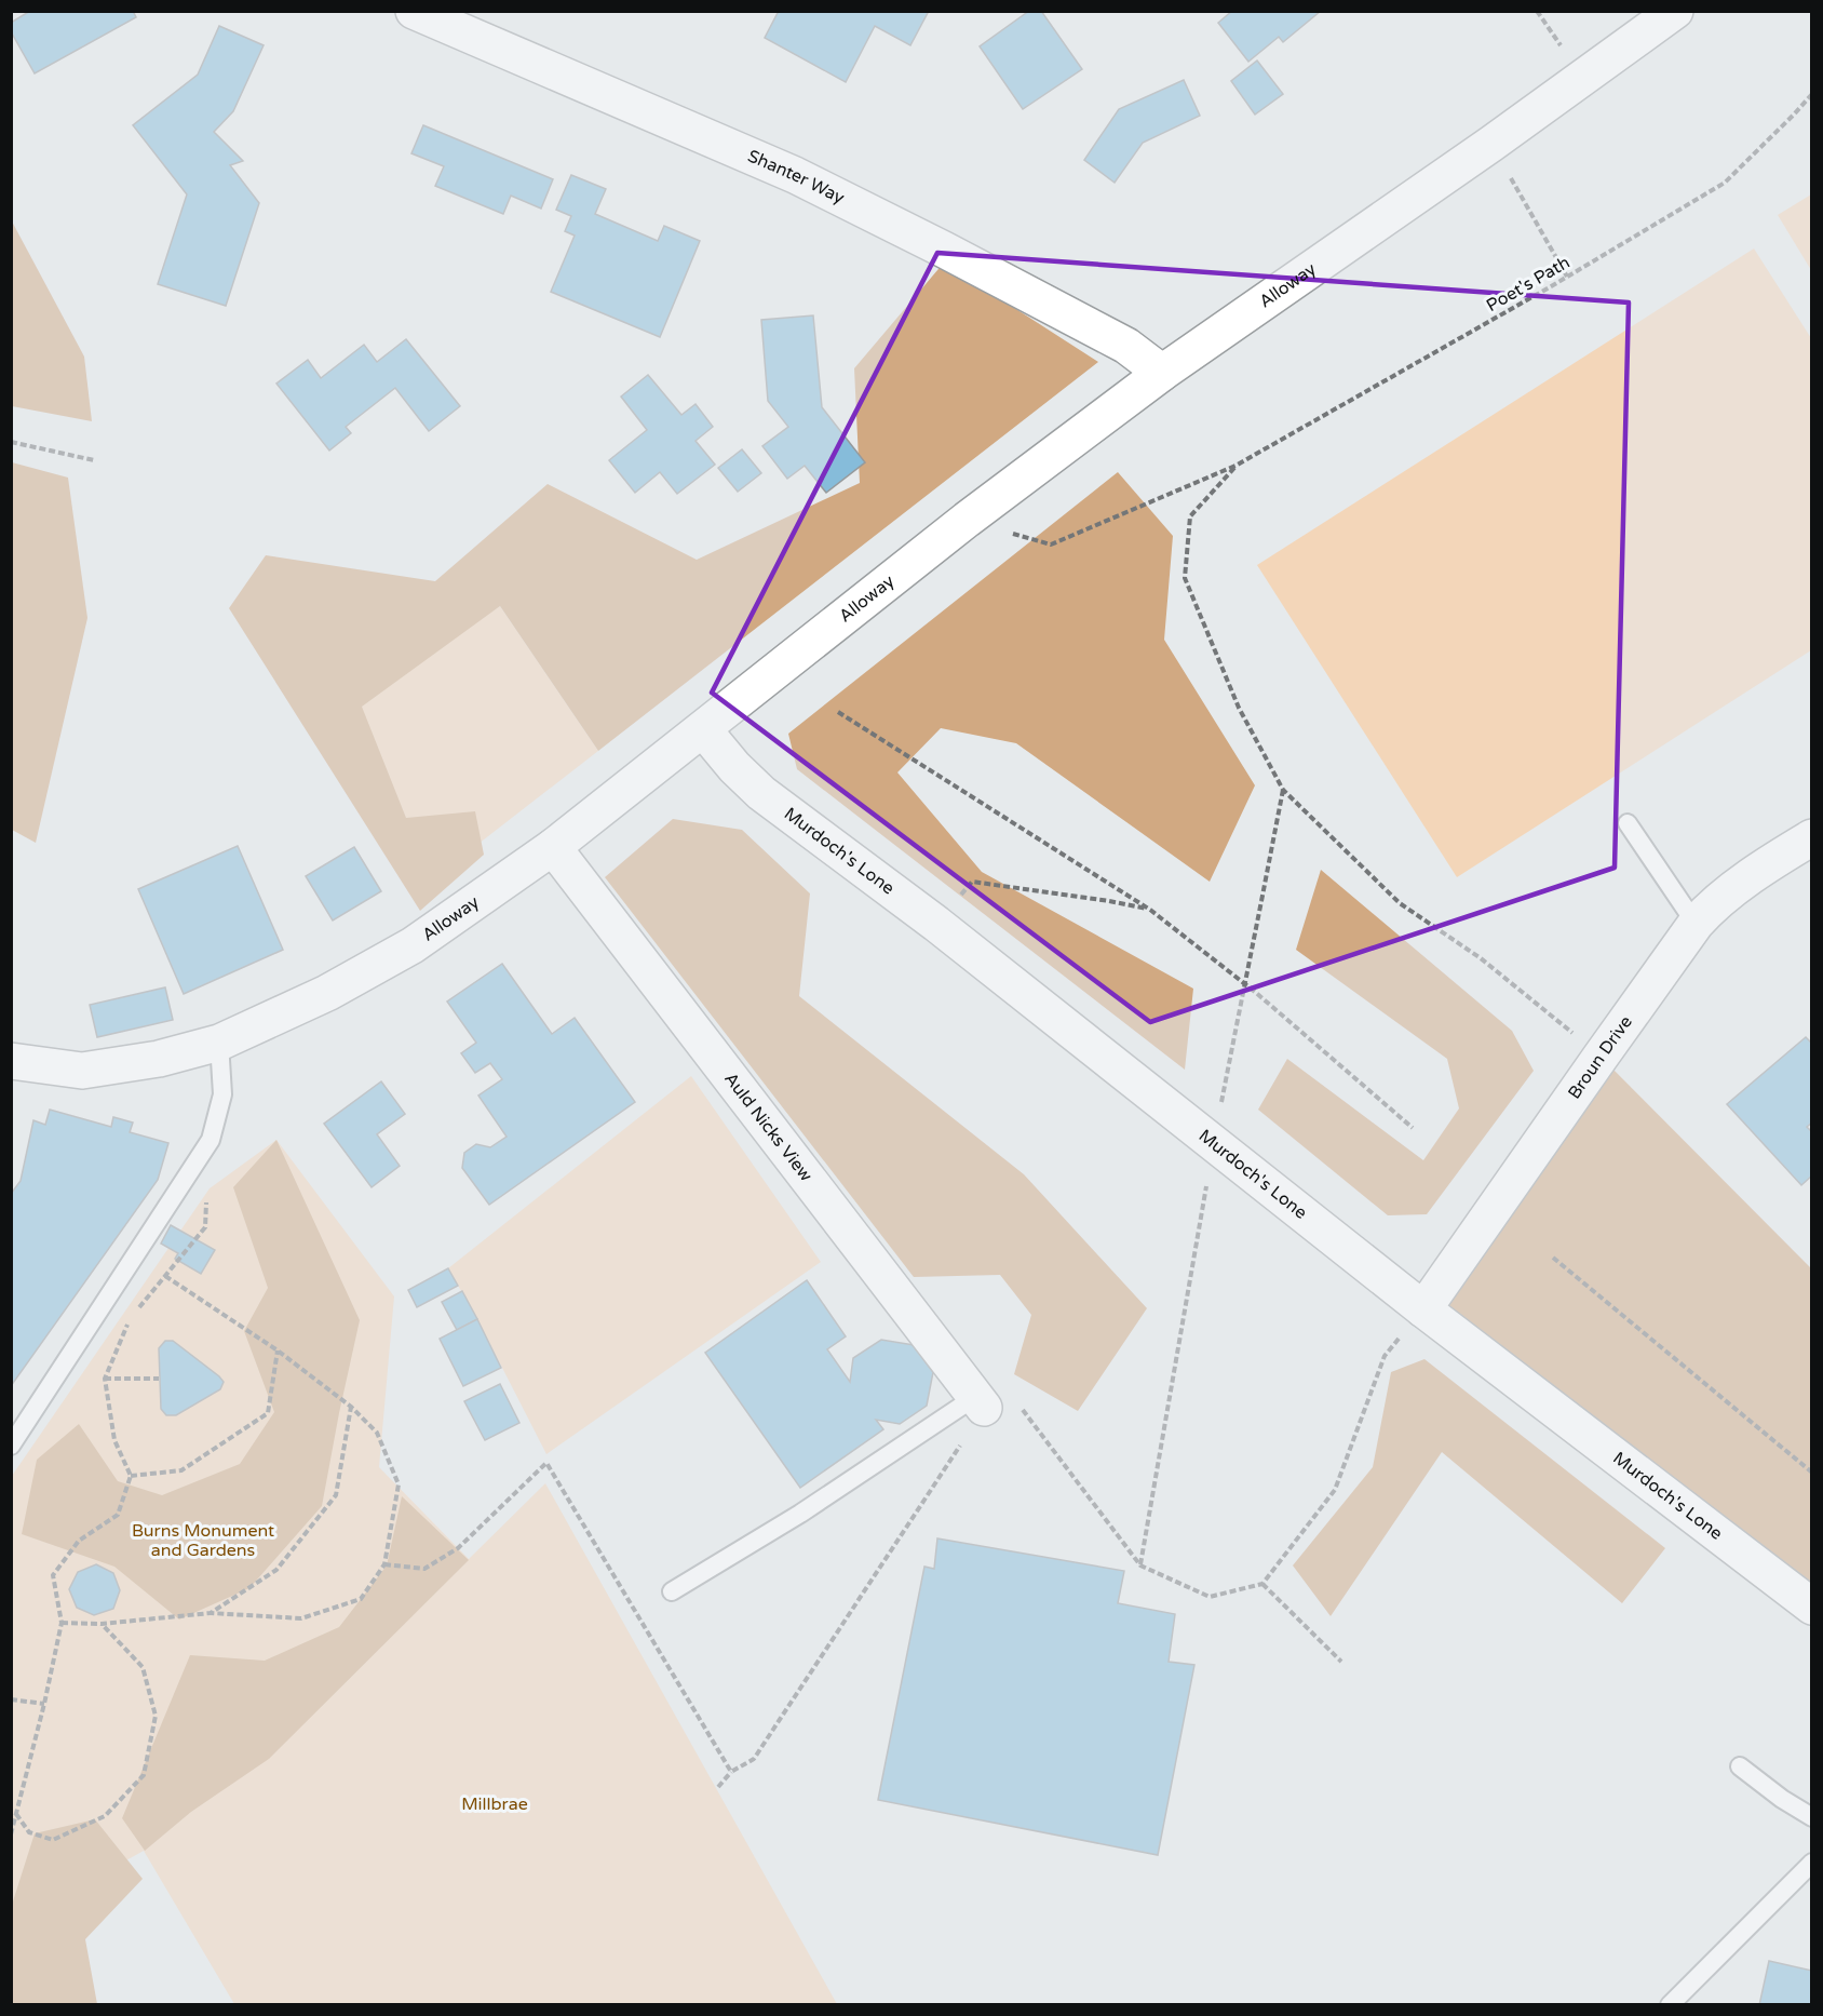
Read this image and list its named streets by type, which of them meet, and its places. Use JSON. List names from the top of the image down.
{
  "streets": {
    "street": [
      "Shanter Way",
      "Alloway",
      "Murdoch's Lone",
      "Broun Drive",
      "Auld Nicks View"
    ],
    "path": ["Poet's Path"]
  },
  "crossings": [
    ["Shanter Way", "Alloway"],
    ["Alloway", "Murdoch's Lone"],
    ["Alloway", "Auld Nicks View"],
    ["Murdoch's Lone", "Broun Drive"]
  ],
  "parks": ["Burns Monument and Gardens", "Millbrae"]
}
